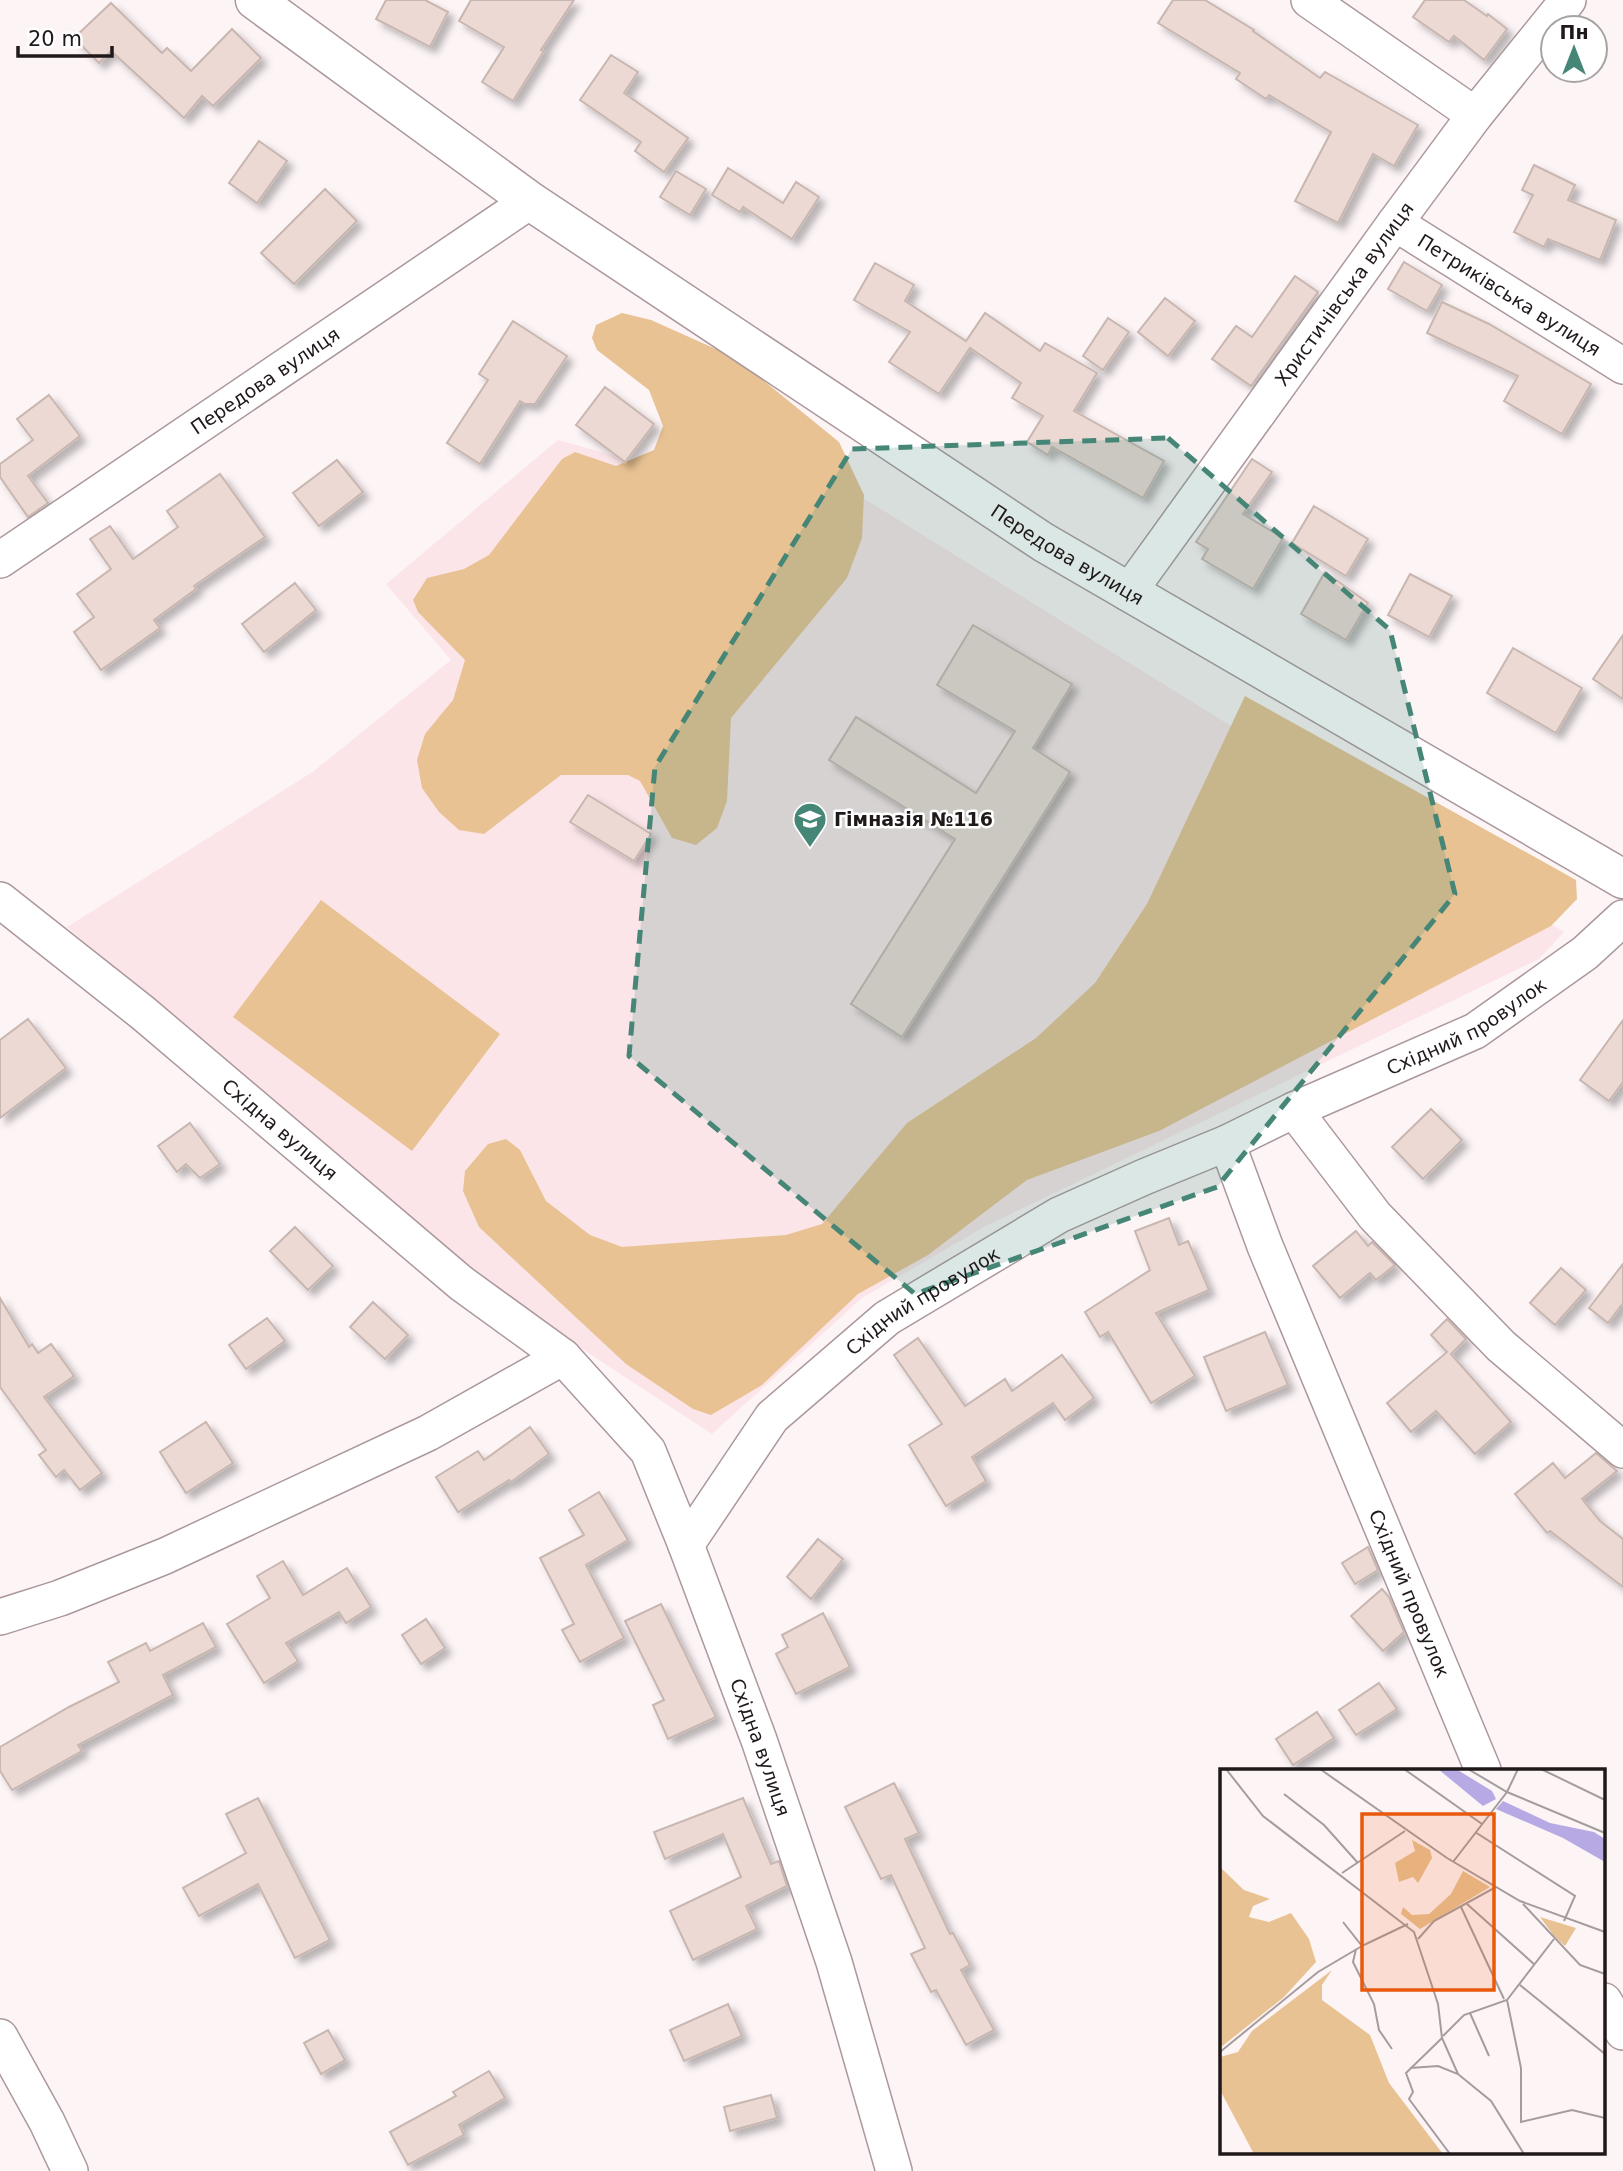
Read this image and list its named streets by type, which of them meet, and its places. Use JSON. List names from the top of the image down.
{
  "streets": {
    "street": [
      "Христичівська вулиця",
      "Петриківська вулиця",
      "Передова вулиця",
      "Східний провулок",
      "Східна вулиця"
    ]
  },
  "crossings": [
    ["Христичівська вулиця", "Петриківська вулиця"],
    ["Христичівська вулиця", "Передова вулиця"],
    ["Східний провулок", "Східна вулиця"]
  ],
  "places": {
    "school or university": ["Гімназія №116"]
  },
  "scale_bar": "20 m",
  "north": "top"
}
